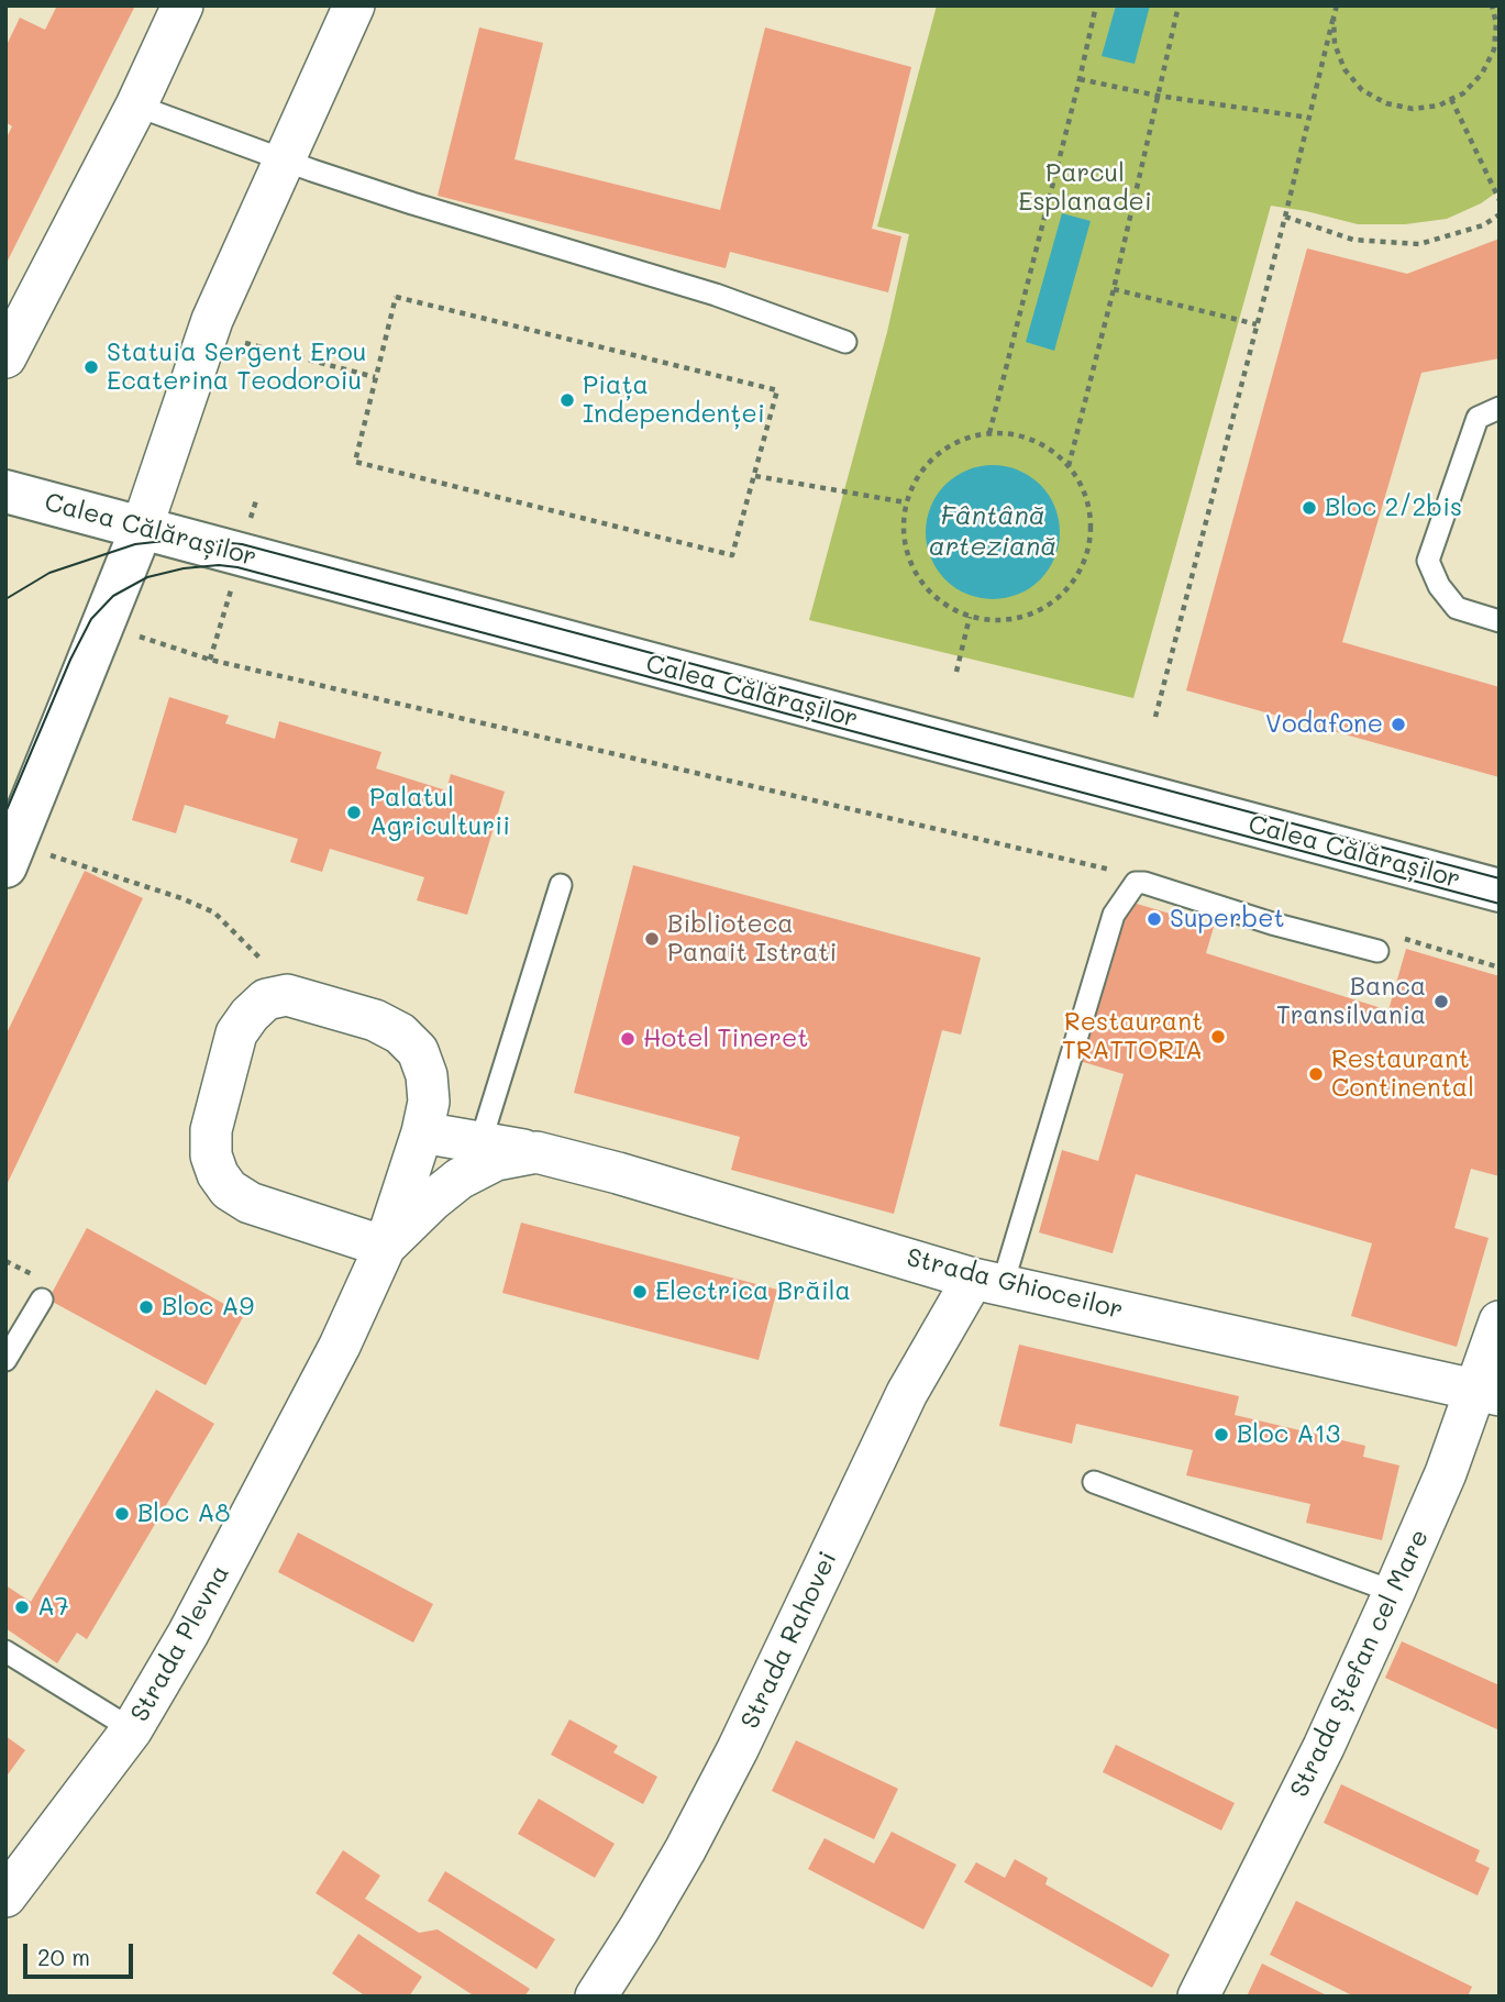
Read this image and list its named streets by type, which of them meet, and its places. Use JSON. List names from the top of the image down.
{
  "streets": {
    "main road": ["Calea Călărașilor"],
    "street": [
      "Strada Ghioceilor",
      "Strada Rahovei",
      "Strada Plevna",
      "Strada Ștefan cel Mare"
    ]
  },
  "crossings": [
    ["Strada Ghioceilor", "Strada Rahovei"],
    ["Strada Ghioceilor", "Strada Plevna"],
    ["Strada Ghioceilor", "Strada Ștefan cel Mare"]
  ],
  "water": ["Fântână arteziană"],
  "parks": ["Parcul Esplanadei"],
  "places": [
    "Statuia Sergent Erou Ecaterina Teodoroiu",
    "Piața Independenței",
    "Bloc 2/2bis",
    "Vodafone",
    "Palatul Agriculturii",
    "Superbet",
    "Biblioteca Panait Istrati",
    "Banca Transilvania",
    "Restaurant TRATTORIA",
    "Hotel Tineret",
    "Restaurant Continental",
    "Electrica Brăila",
    "Bloc A9",
    "Bloc A13",
    "Bloc A8",
    "A7"
  ],
  "scale_bar": "20 m"
}
